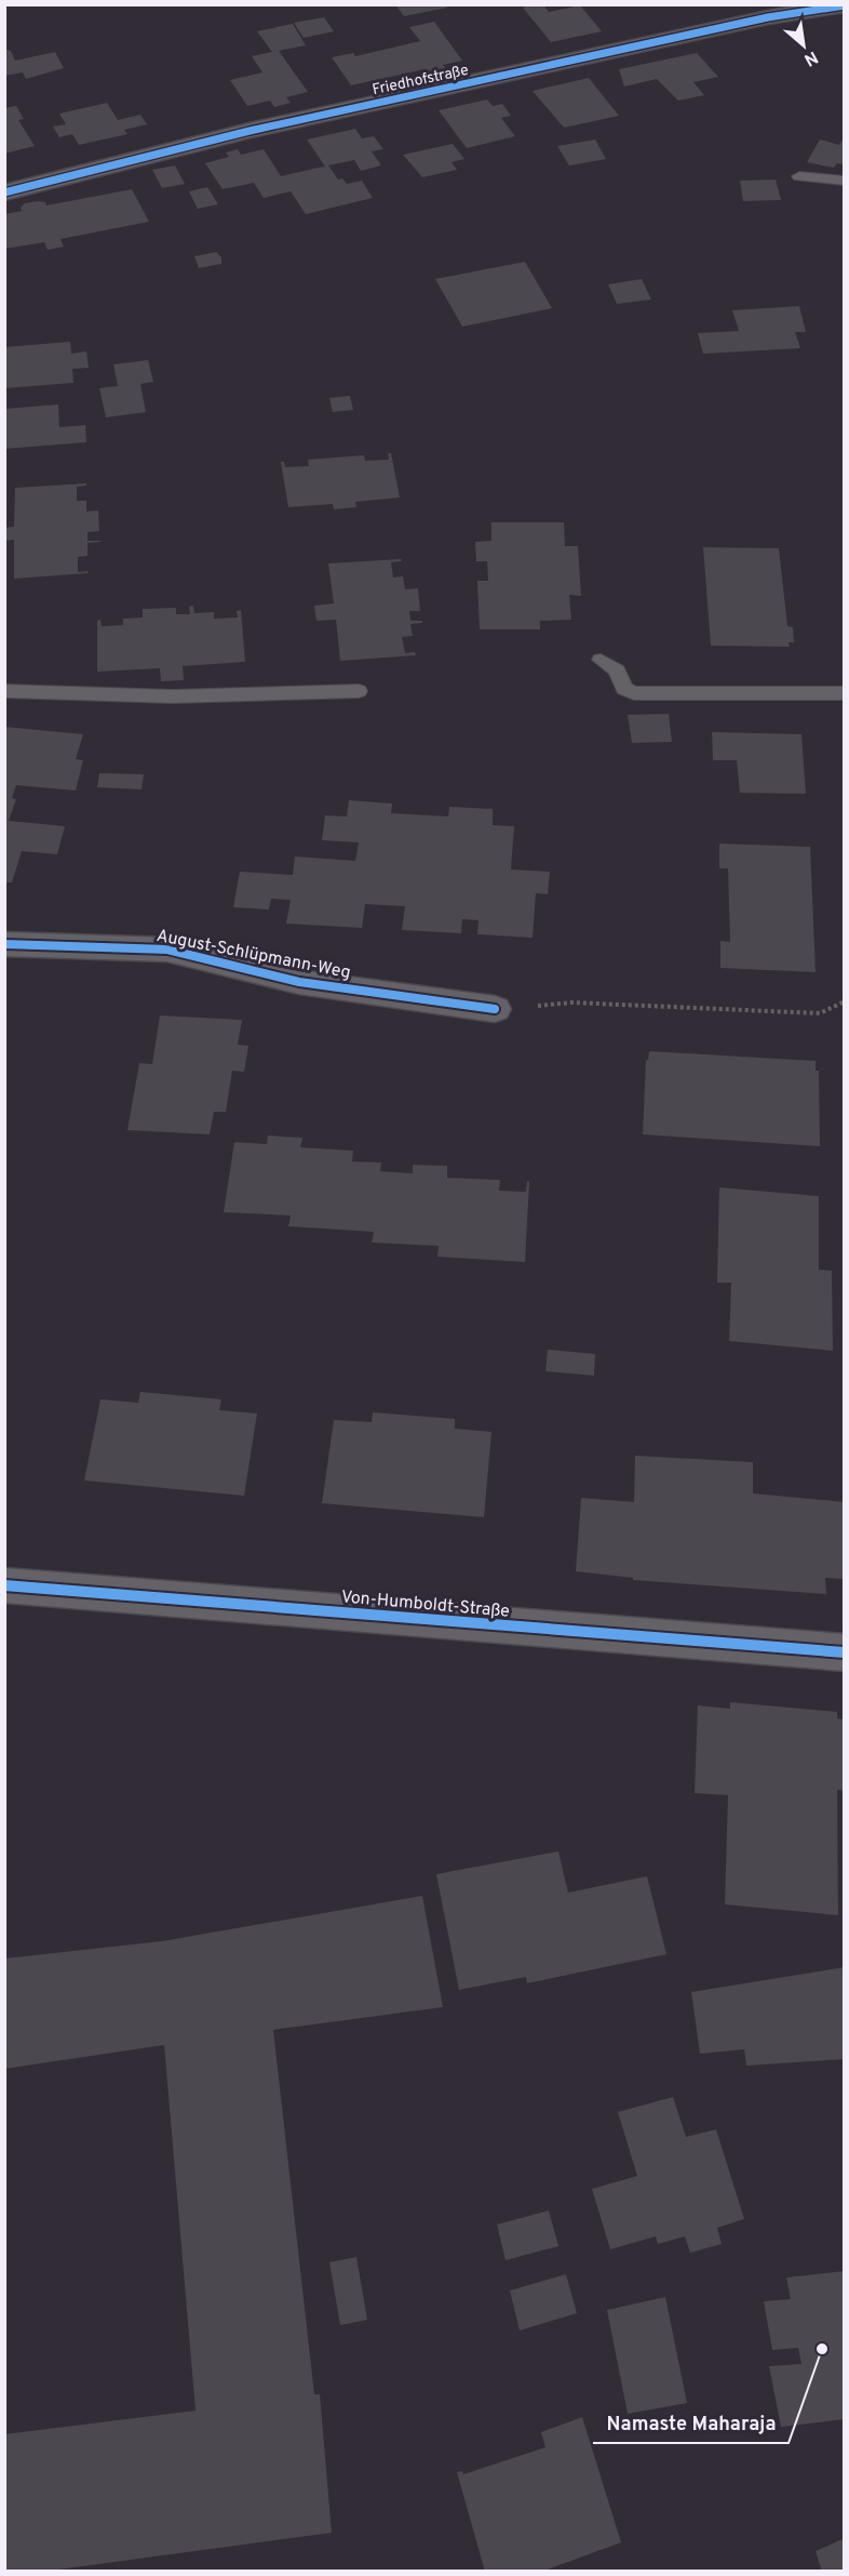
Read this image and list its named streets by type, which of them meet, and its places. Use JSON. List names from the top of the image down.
{
  "streets": {
    "street": ["Friedhofstraße", "August-Schlüpmann-Weg", "Von-Humboldt-Straße"]
  },
  "places": ["Namaste Maharaja"],
  "north": "bottom right"
}
